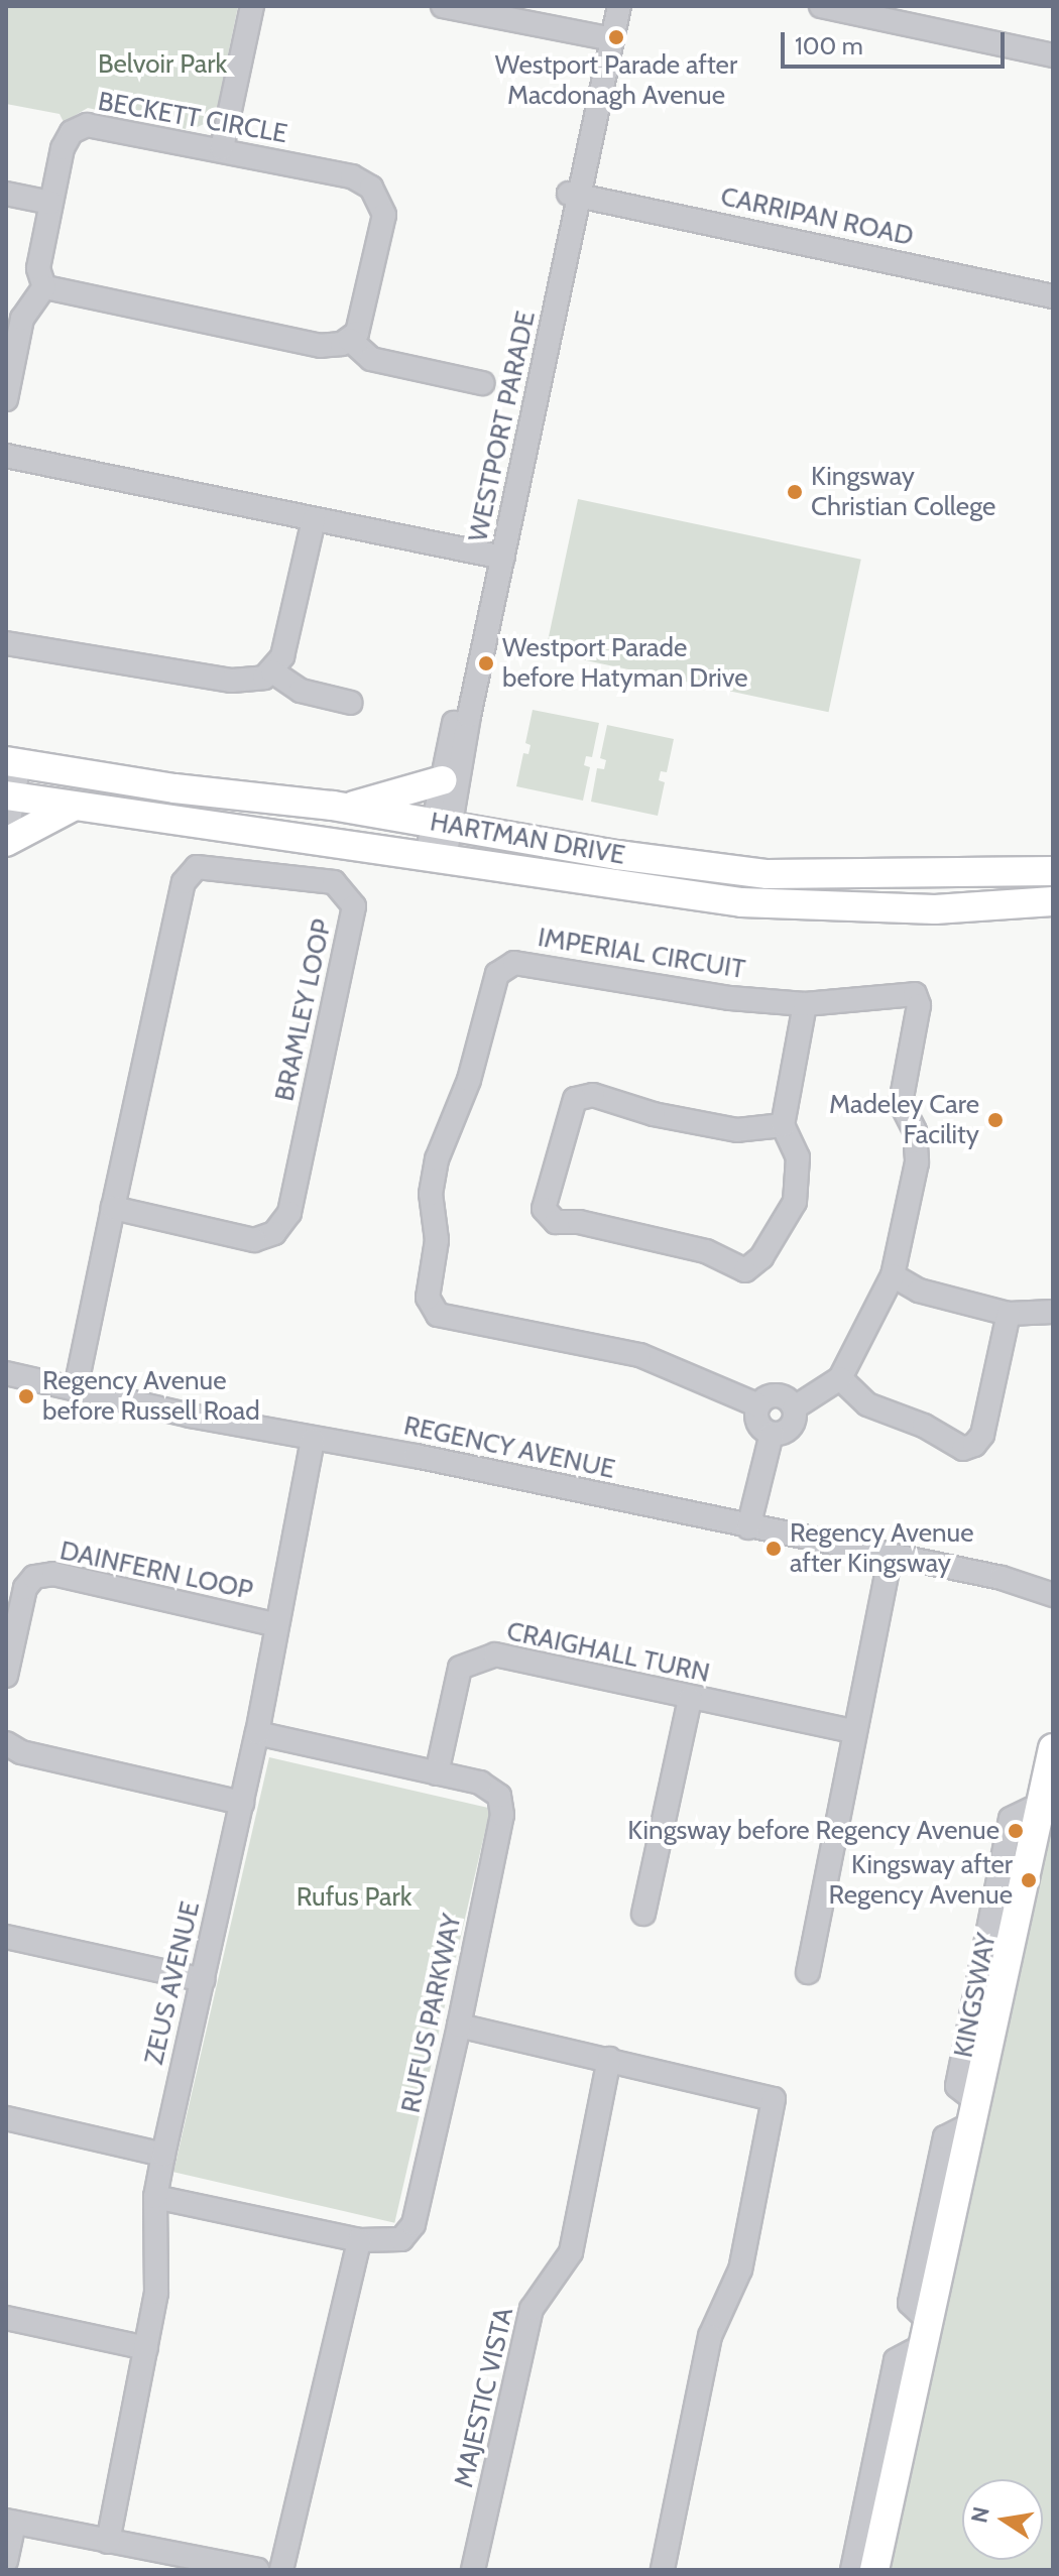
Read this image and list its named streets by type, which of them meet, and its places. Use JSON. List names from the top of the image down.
{
  "streets": {
    "main road": ["HARTMAN DRIVE", "KINGSWAY"],
    "street": [
      "BECKETT CIRCLE",
      "CARRIPAN ROAD",
      "WESTPORT PARADE",
      "IMPERIAL CIRCUIT",
      "BRAMLEY LOOP",
      "REGENCY AVENUE",
      "DAINFERN LOOP",
      "CRAIGHALL TURN",
      "ZEUS AVENUE",
      "RUFUS PARKWAY",
      "MAJESTIC VISTA"
    ]
  },
  "crossings": [
    ["CARRIPAN ROAD", "WESTPORT PARADE"],
    ["WESTPORT PARADE", "HARTMAN DRIVE"],
    ["BRAMLEY LOOP", "REGENCY AVENUE"],
    ["REGENCY AVENUE", "ZEUS AVENUE"],
    ["DAINFERN LOOP", "ZEUS AVENUE"],
    ["CRAIGHALL TURN", "RUFUS PARKWAY"],
    ["ZEUS AVENUE", "RUFUS PARKWAY"]
  ],
  "parks": ["Belvoir Park", "Rufus Park"],
  "places": [
    "Westport Parade after Macdonagh Avenue",
    "Kingsway Christian College",
    "Westport Parade before Hatyman Drive",
    "Madeley Care Facility",
    "Regency Avenue before Russell Road",
    "Regency Avenue after Kingsway",
    "Kingsway before Regency Avenue",
    "Kingsway after Regency Avenue"
  ],
  "scale_bar": "100 m",
  "north": "left"
}
